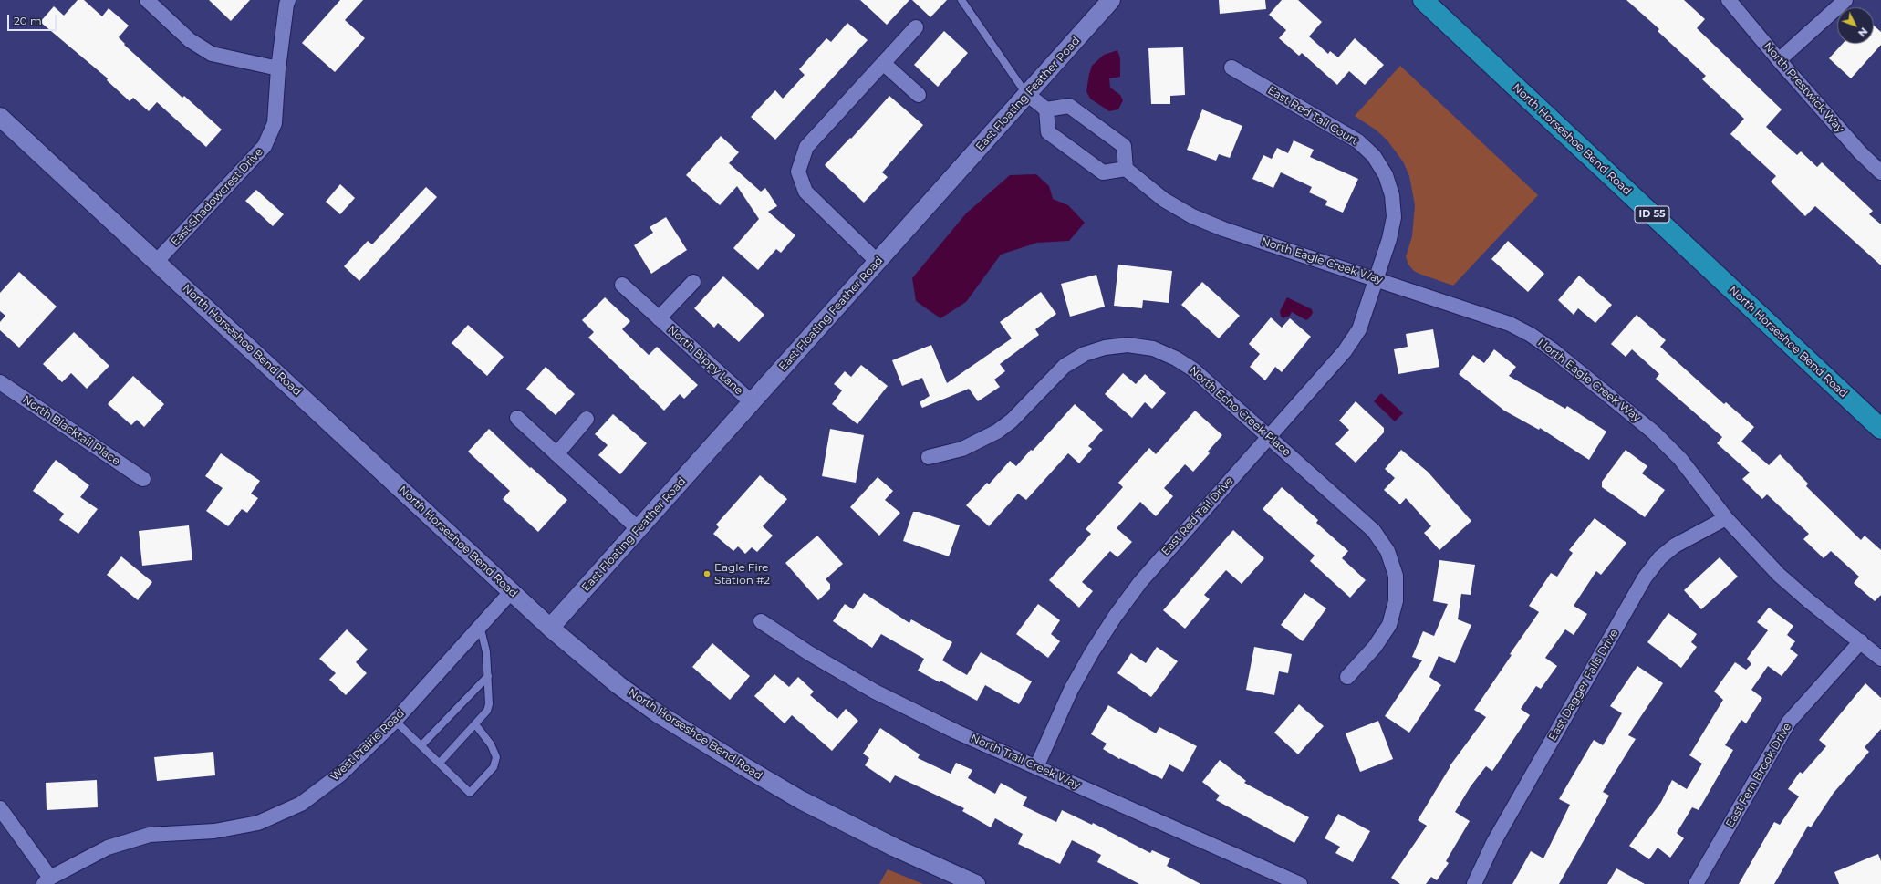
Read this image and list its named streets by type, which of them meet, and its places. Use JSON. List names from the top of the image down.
{
  "streets": {
    "highway": ["North Horseshoe Bend Road", "ID 55"],
    "street": [
      "North Prestwick Way",
      "East Floating Feather Road",
      "East Red Tail Court",
      "East Shadowcrest Drive",
      "North Eagle Creek Way",
      "North Bippy Lane",
      "North Echo Creek Place",
      "North Blacktail Place",
      "East Red Tail Drive",
      "East Dagger Falls Drive",
      "West Prairie Road",
      "North Trail Creek Way",
      "East Fern Brook Drive"
    ]
  },
  "crossings": [
    ["East Floating Feather Road", "North Horseshoe Bend Road"],
    ["East Floating Feather Road", "North Bippy Lane"],
    ["East Red Tail Court", "North Eagle Creek Way"],
    ["East Red Tail Court", "East Red Tail Drive"],
    ["North Horseshoe Bend Road", "East Shadowcrest Drive"],
    ["North Horseshoe Bend Road", "West Prairie Road"],
    ["North Eagle Creek Way", "East Red Tail Drive"],
    ["North Eagle Creek Way", "East Dagger Falls Drive"],
    ["North Eagle Creek Way", "East Fern Brook Drive"],
    ["North Echo Creek Place", "East Red Tail Drive"],
    ["East Red Tail Drive", "North Trail Creek Way"]
  ],
  "places": ["Eagle Fire Station #2"],
  "scale_bar": "20 m",
  "north": "bottom right"
}
